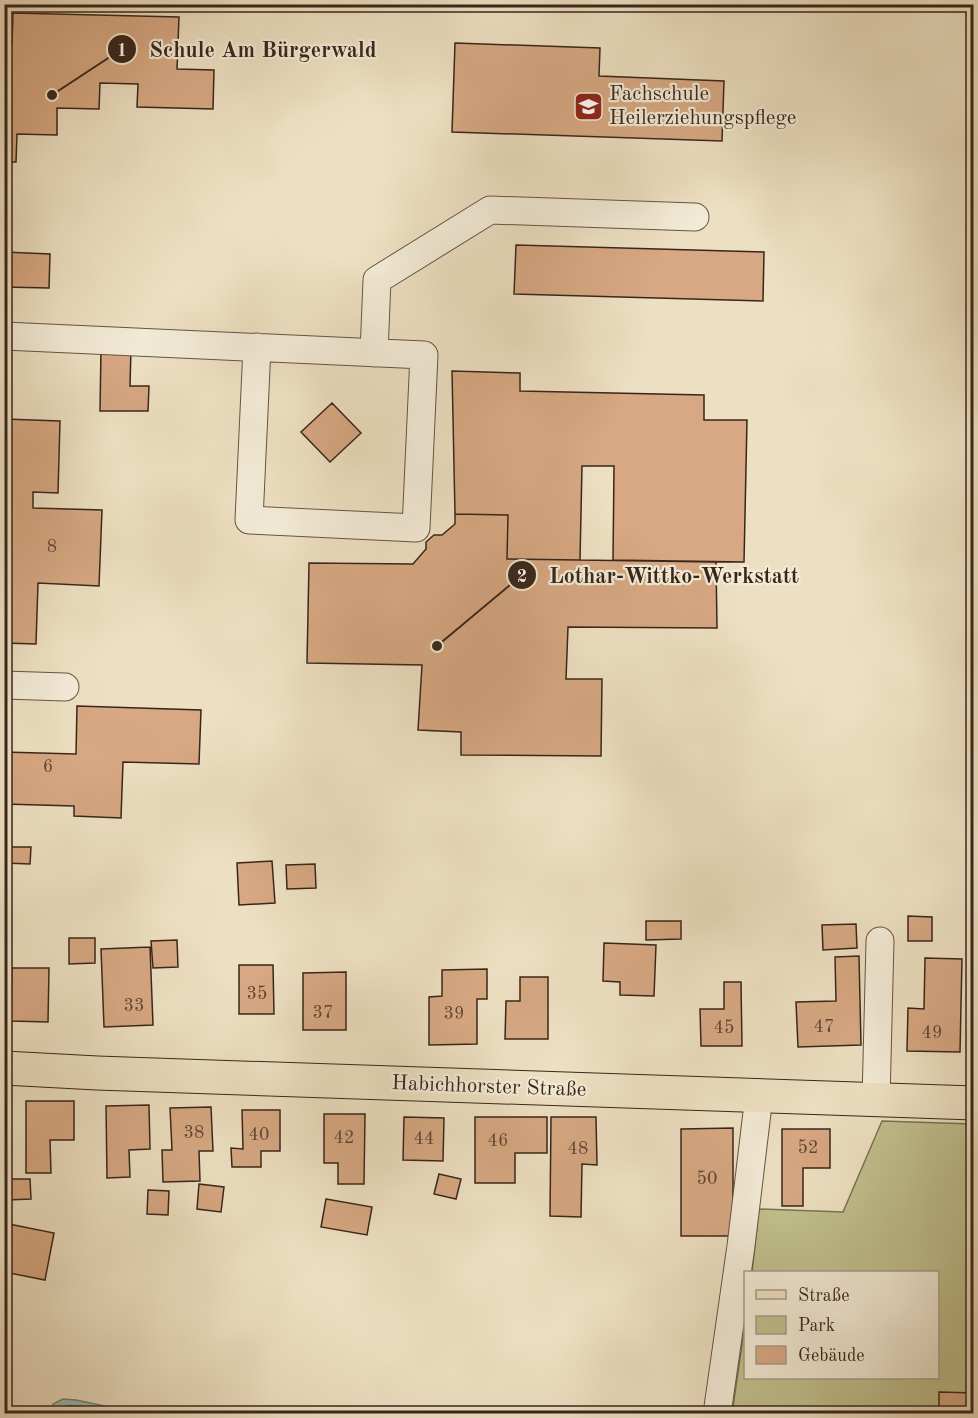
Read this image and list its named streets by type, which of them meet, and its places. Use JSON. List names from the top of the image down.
{
  "streets": {
    "main road": ["Habichhorster Straße"]
  },
  "places": {
    "other": ["Schule Am Bürgerwald", "Lothar-Wittko-Werkstatt"],
    "school or university": ["Fachschule Heilerziehungspflege"]
  },
  "house_numbers": [
    "8",
    "6",
    "35",
    "33",
    "37",
    "39",
    "47",
    "45",
    "49",
    "38",
    "40",
    "42",
    "44",
    "46",
    "52",
    "48",
    "50"
  ],
  "legend": ["Straße", "Park", "Gebäude"]
}
